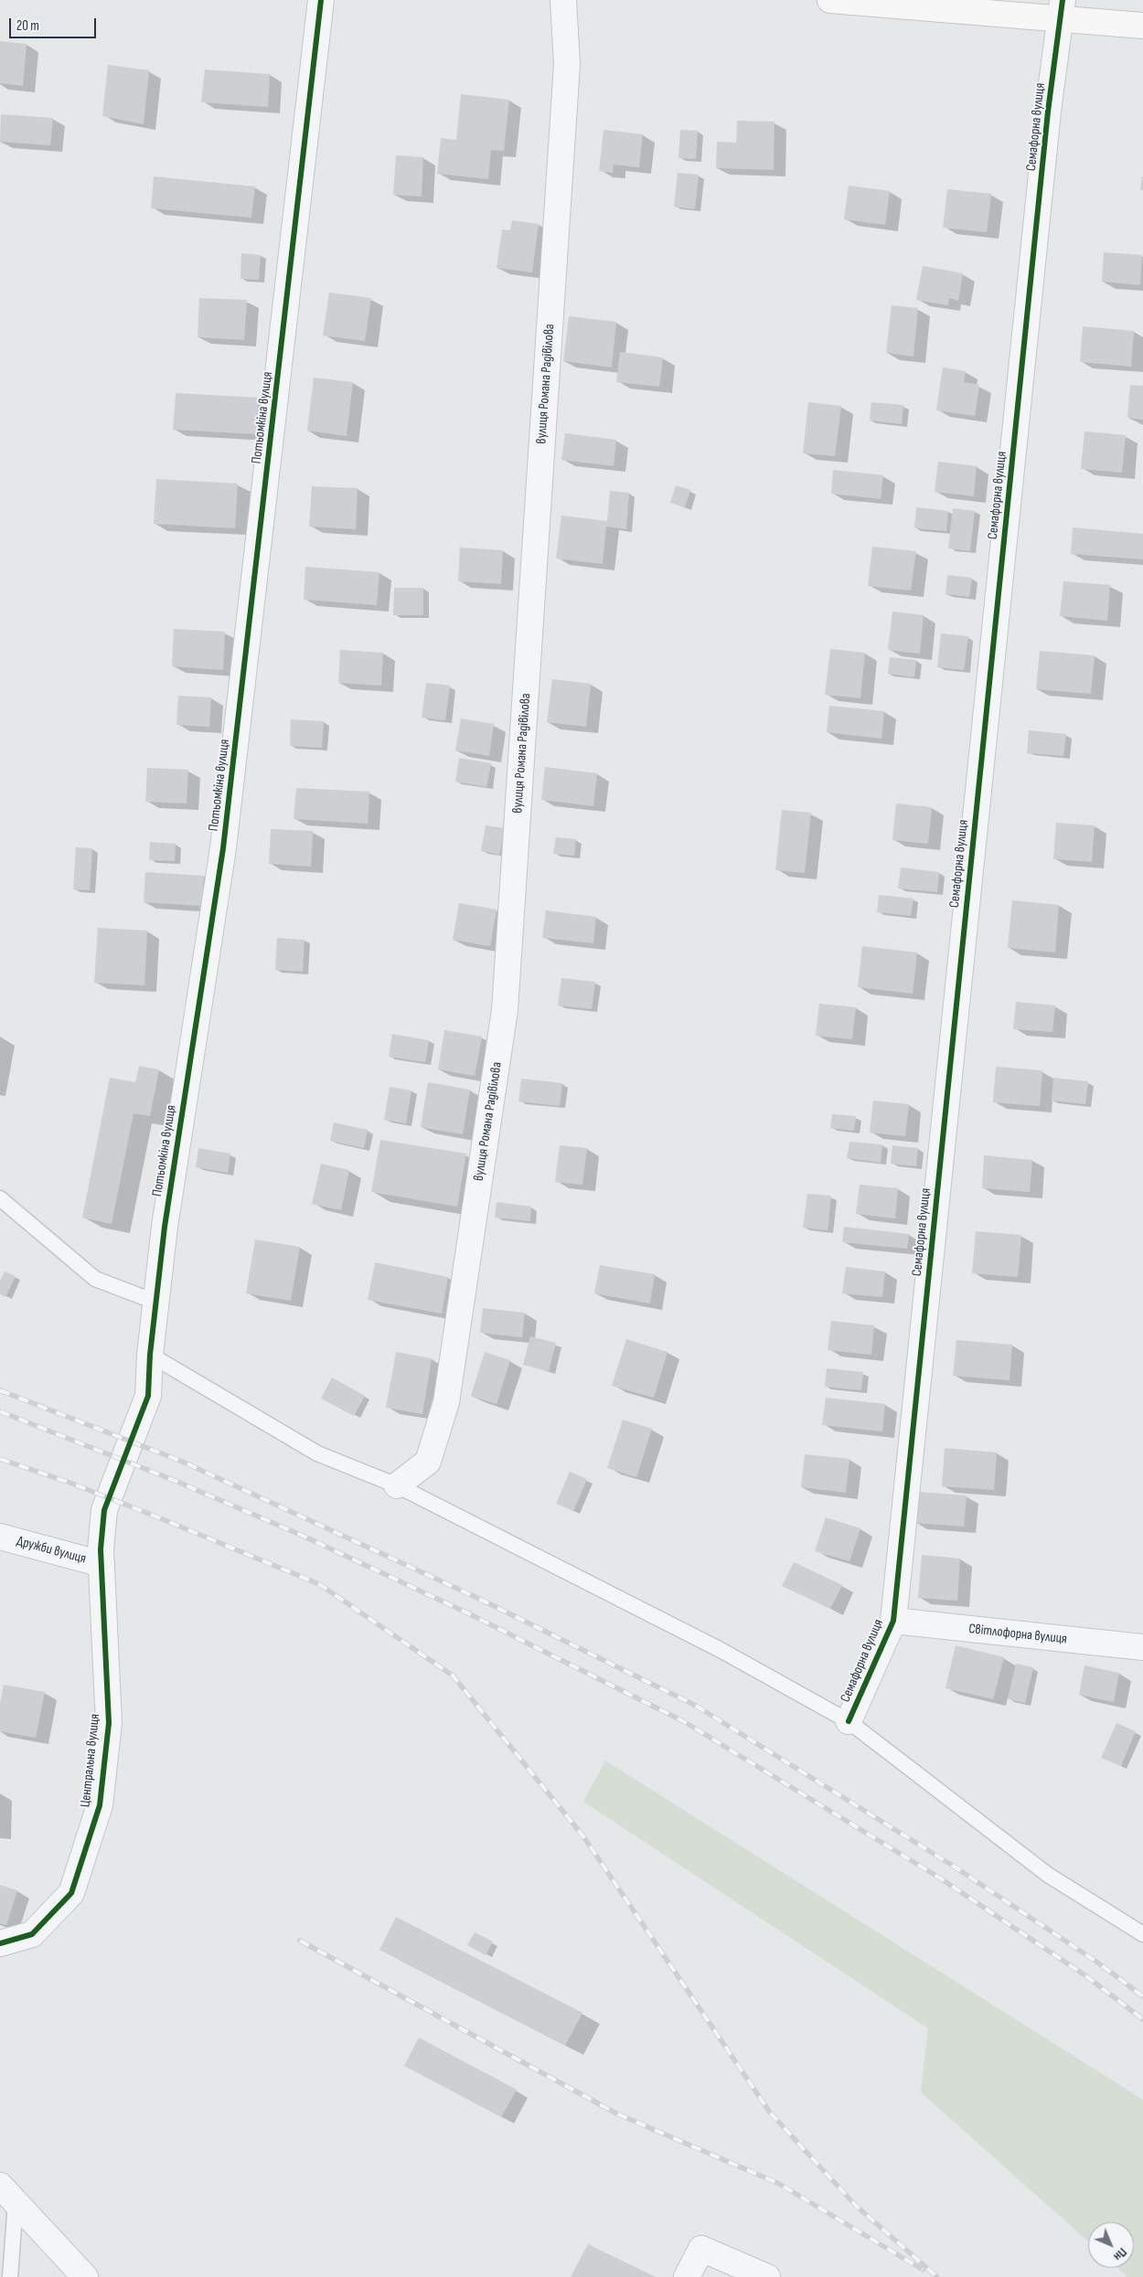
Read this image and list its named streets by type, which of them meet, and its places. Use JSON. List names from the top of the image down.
{
  "streets": {
    "street": [
      "Семафорна вулиця",
      "вулиця Романа Радівілова",
      "Потьомкіна вулиця",
      "Дружби вулиця",
      "Світлофорна вулиця",
      "Центральна вулиця"
    ]
  },
  "crossings": [
    ["Семафорна вулиця", "Світлофорна вулиця"],
    ["Потьомкіна вулиця", "Дружби вулиця"],
    ["Потьомкіна вулиця", "Центральна вулиця"],
    ["Дружби вулиця", "Центральна вулиця"]
  ],
  "scale_bar": "20 m",
  "north": "bottom right"
}
